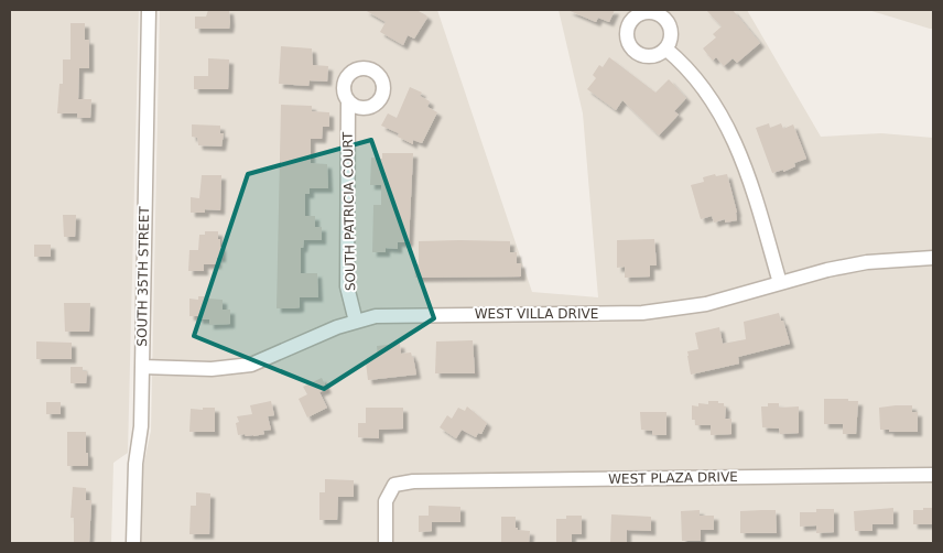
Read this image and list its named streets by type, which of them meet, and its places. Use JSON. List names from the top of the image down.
{
  "streets": {
    "street": [
      "SOUTH PATRICIA COURT",
      "SOUTH 35TH STREET",
      "WEST VILLA DRIVE",
      "WEST PLAZA DRIVE"
    ]
  },
  "crossings": [
    ["SOUTH PATRICIA COURT", "WEST VILLA DRIVE"],
    ["SOUTH 35TH STREET", "WEST VILLA DRIVE"]
  ]
}
